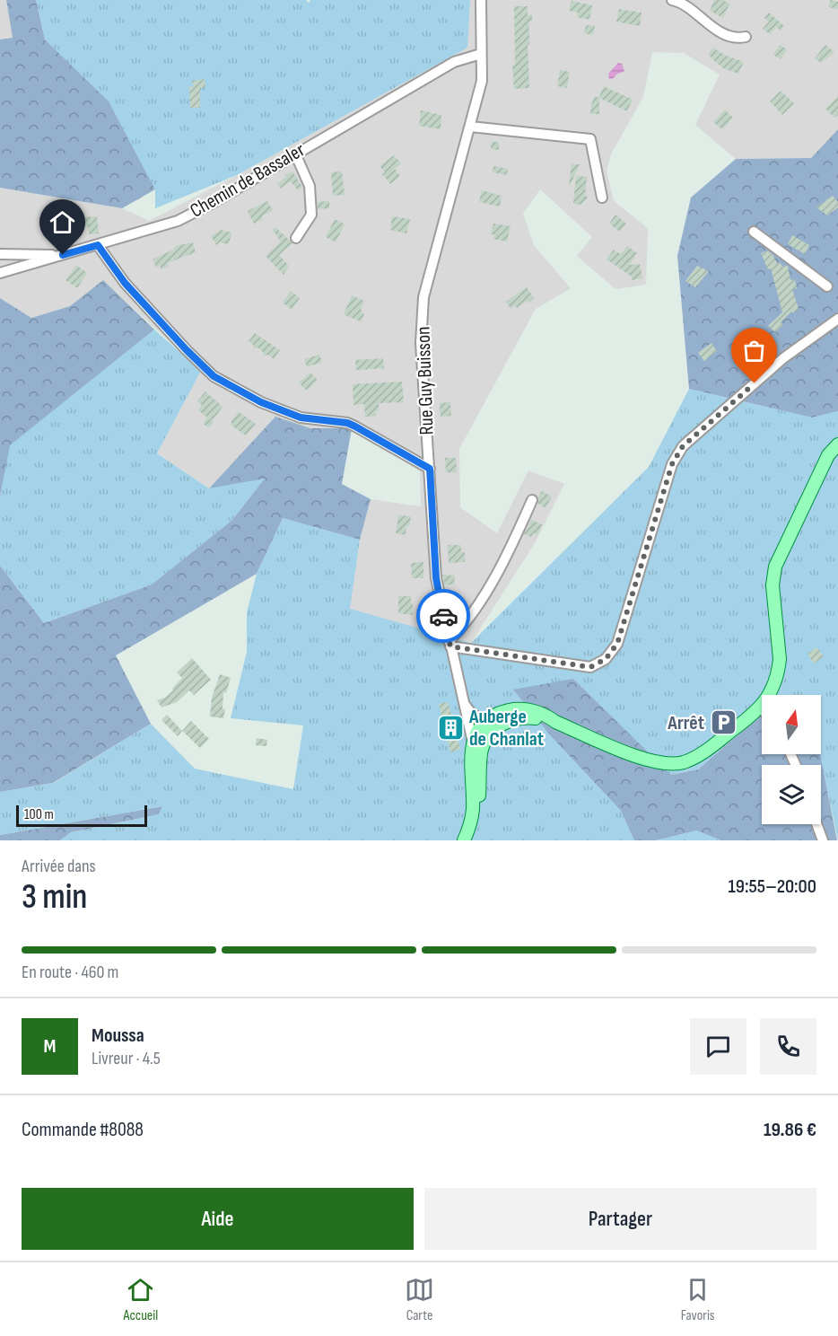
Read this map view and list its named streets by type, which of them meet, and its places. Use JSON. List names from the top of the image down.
{
  "streets": {
    "street": ["Chemin de Bassaler", "Rue Guy Buisson"]
  },
  "crossings": [
    ["Chemin de Bassaler", "Rue Guy Buisson"]
  ],
  "places": {
    "parking": ["Arrêt"],
    "building": ["Auberge de Chanlat"]
  },
  "scale_bar": "100 m",
  "north": "top",
  "page": {
    "scale": "100 m",
    "heading": ["3 min", "Arrivée dans", "19:55–20:00"],
    "panel": [
      "Moussa",
      "Livreur · 4.5",
      "Commande #8088",
      "19.86 €"
    ],
    "bar": "En route · 460 m",
    "round": "M",
    "buttons": ["Aide", "Partager"],
    "tabs": ["Accueil", "Carte", "Favoris"]
  }
}
